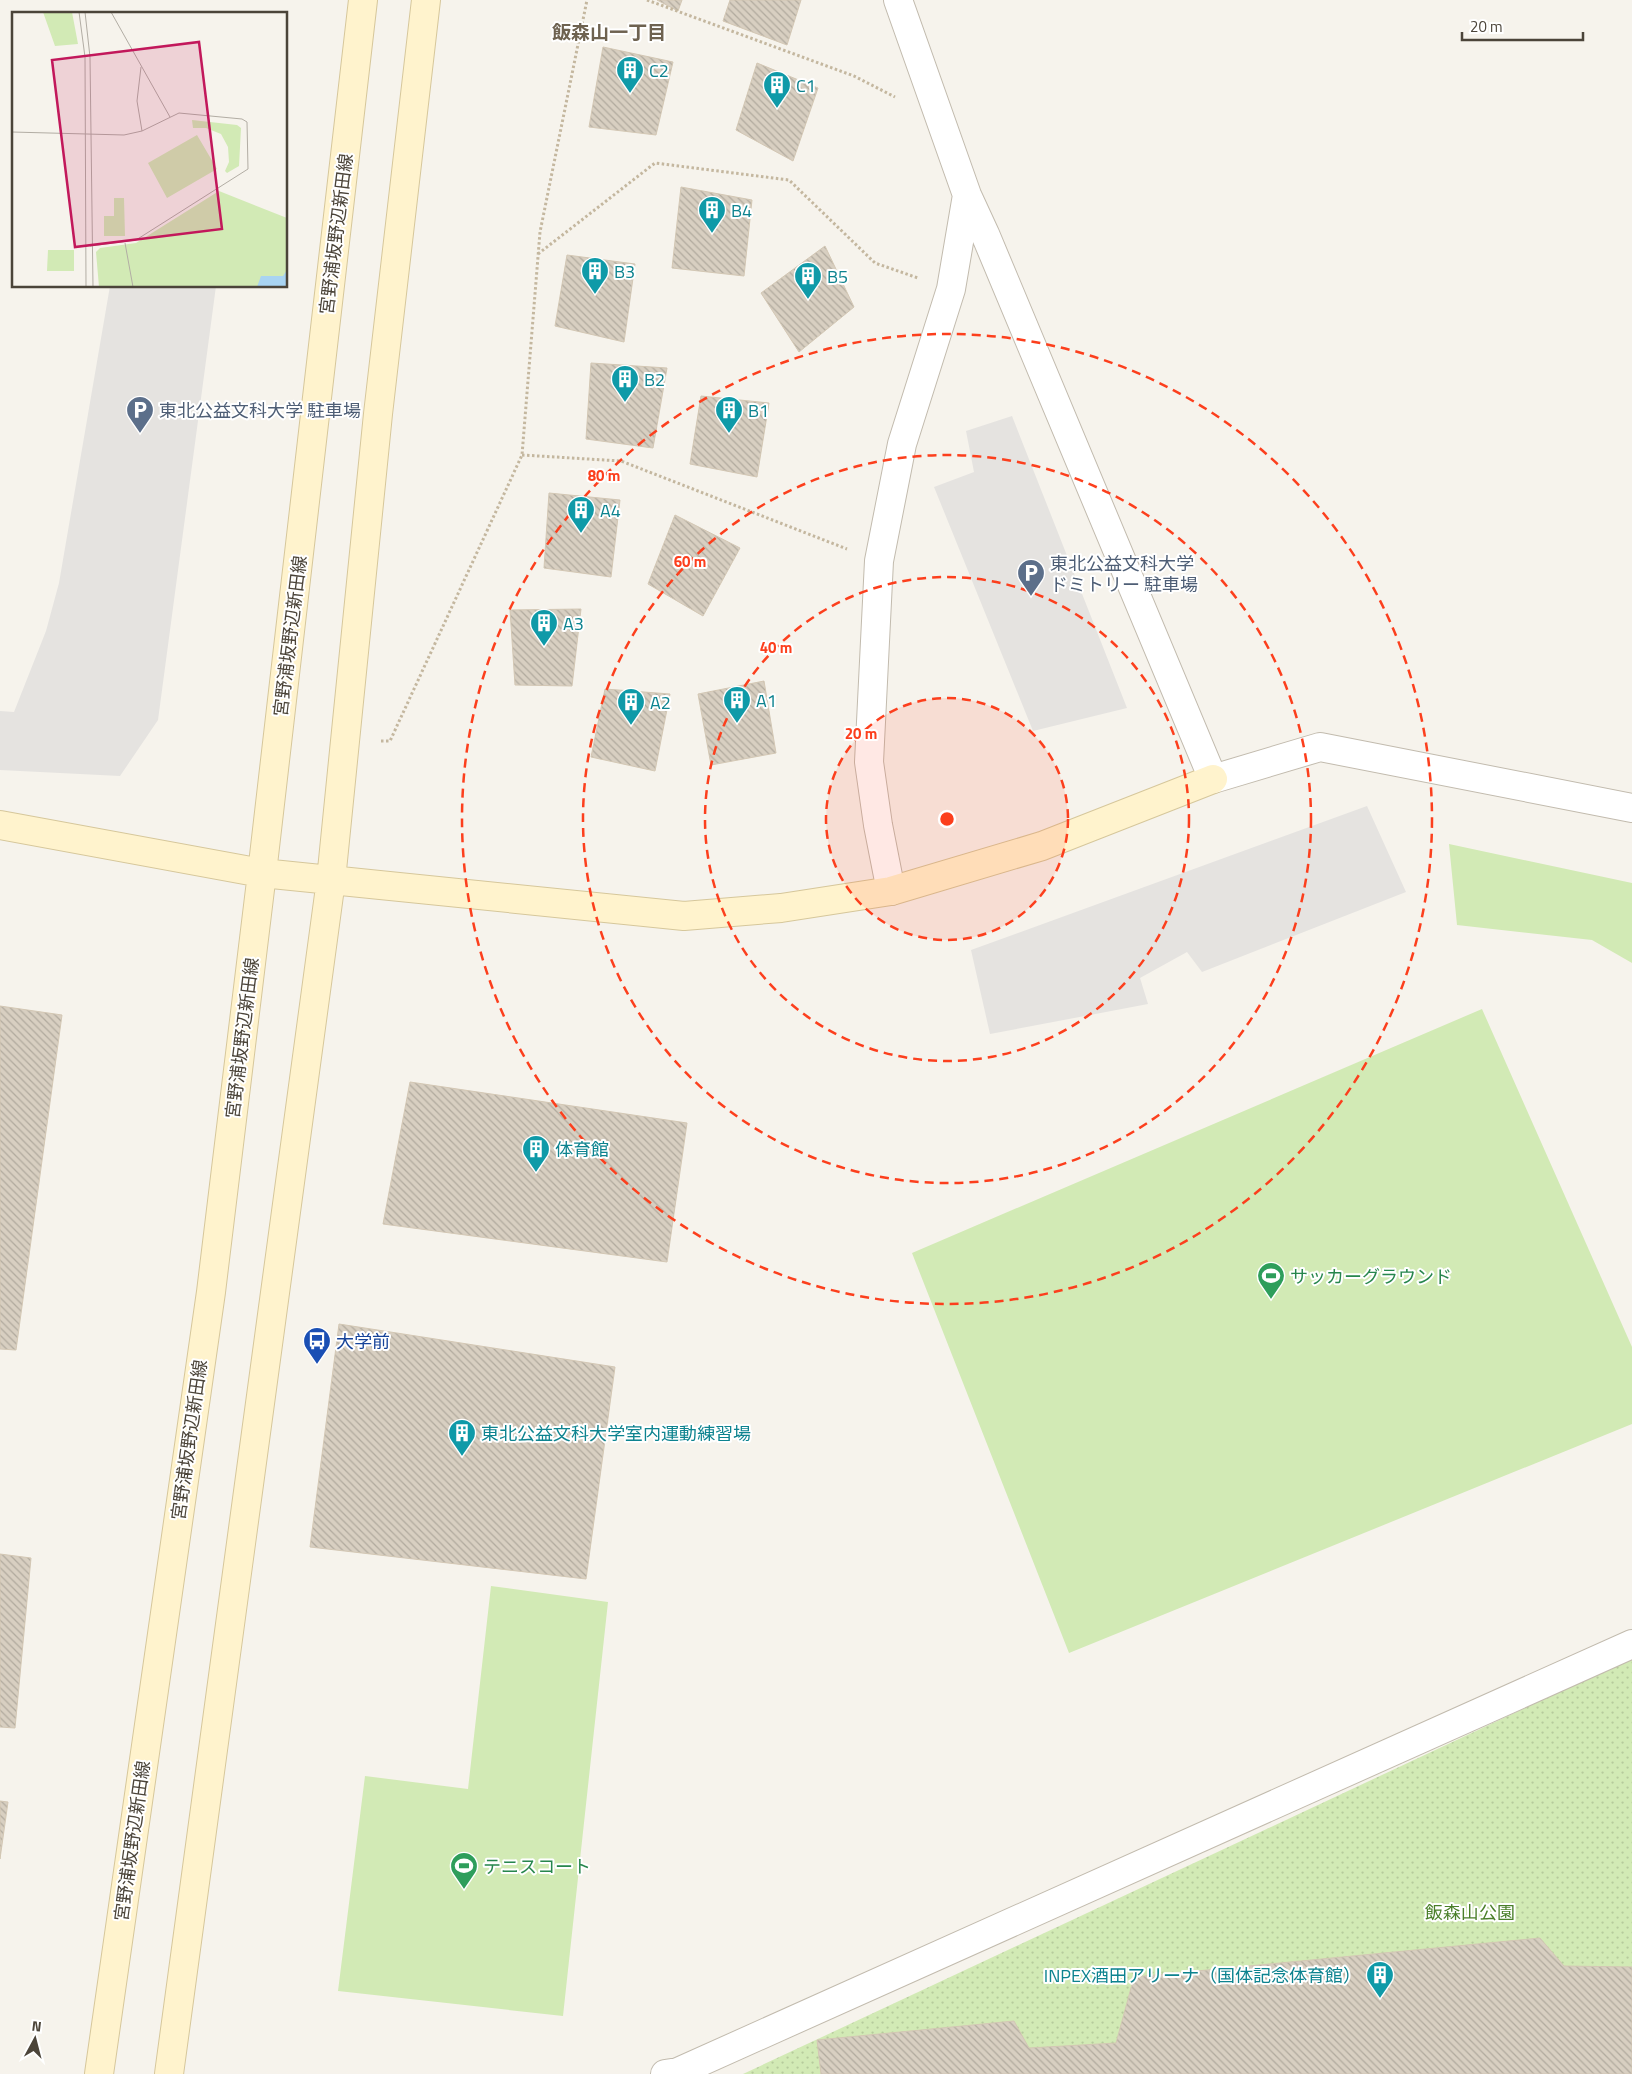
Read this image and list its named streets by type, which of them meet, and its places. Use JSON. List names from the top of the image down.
{
  "streets": {
    "main road": ["宮野浦坂野辺新田線"]
  },
  "districts": ["飯森山一丁目"],
  "parks": ["飯森山公園"],
  "places": {
    "building": [
      "C2",
      "C1",
      "B4",
      "B3",
      "B5",
      "B2",
      "B1",
      "A4",
      "A3",
      "A1",
      "A2",
      "体育館",
      "東北公益文科大学室内運動練習場",
      "INPEX酒田アリーナ（国体記念体育館）"
    ],
    "parking": ["東北公益文科大学 駐車場", "東北公益文科大学 ドミトリー 駐車場"],
    "sports": ["サッカーグラウンド", "テニスコート"],
    "bus stop": ["大学前"]
  },
  "scale_bar": "20 m",
  "north": "top",
  "rings": [
    "80 m",
    "60 m",
    "40 m",
    "20 m"
  ]
}
